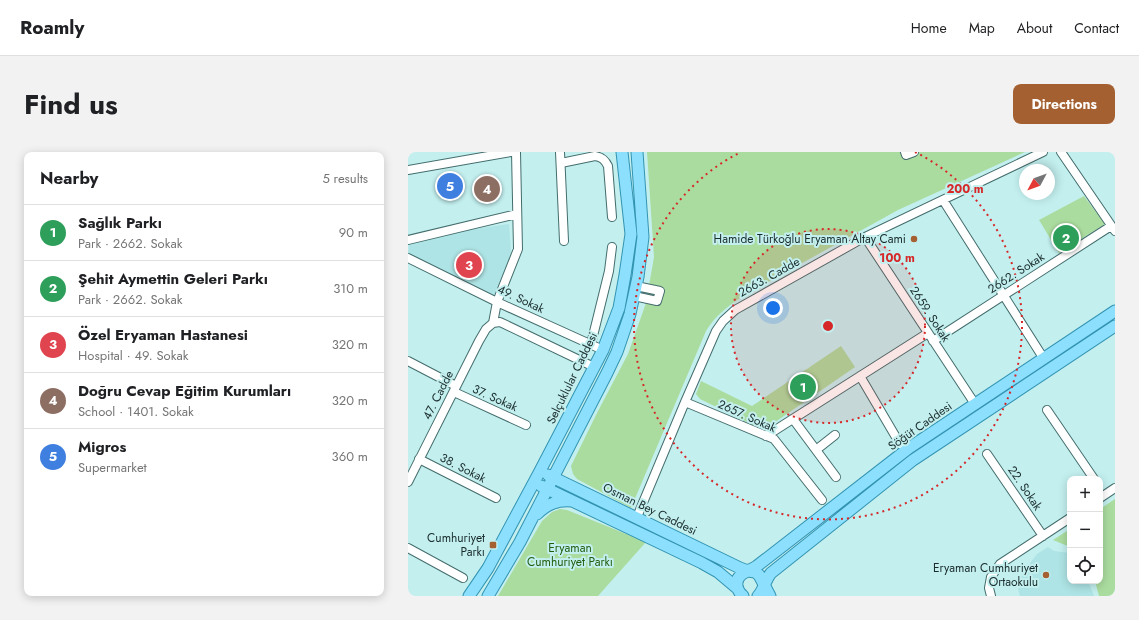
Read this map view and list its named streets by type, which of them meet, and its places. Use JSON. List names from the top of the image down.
{
  "streets": {
    "main road": ["Selçuklular Caddesi", "Söğüt Caddesi", "Osman Bey Caddesi"],
    "street": [
      "2662. Sokak",
      "2663. Cadde",
      "49. Sokak",
      "2659. Sokak",
      "47. Cadde",
      "37. Sokak",
      "2657. Sokak",
      "38. Sokak",
      "22. Sokak"
    ]
  },
  "crossings": [
    ["2662. Sokak", "2659. Sokak"],
    ["2663. Cadde", "2659. Sokak"],
    ["2663. Cadde", "2657. Sokak"],
    ["2663. Cadde", "Osman Bey Caddesi"],
    ["49. Sokak", "Selçuklular Caddesi"],
    ["2659. Sokak", "Söğüt Caddesi"],
    ["Selçuklular Caddesi", "Osman Bey Caddesi"],
    ["47. Cadde", "37. Sokak"],
    ["47. Cadde", "38. Sokak"],
    ["Söğüt Caddesi", "Osman Bey Caddesi"]
  ],
  "parks": ["Eryaman Cumhuriyet Parkı"],
  "places": {
    "other": ["Hamide Türkoğlu Eryaman Altay Cami", "Eryaman Cumhuriyet Ortaokulu"],
    "transit": ["Cumhuriyet Parkı"]
  },
  "north": "bottom left",
  "page": {
    "header": "Roamly",
    "nav": [
      "Home",
      "Map",
      "About",
      "Contact"
    ],
    "title": "Find us",
    "buttons": "Directions",
    "heading": ["Nearby", "5 results"],
    "pins": [
      "5",
      "4",
      "2",
      "3",
      "1"
    ],
    "list": [
      {
        "mark": "1",
        "name": "Sağlık Parkı",
        "note": "Park · 2662. Sokak",
        "value": "90 m"
      },
      {
        "mark": "2",
        "name": "Şehit Aymettin Geleri Parkı",
        "note": "Park · 2662. Sokak",
        "value": "310 m"
      },
      {
        "mark": "3",
        "name": "Özel Eryaman Hastanesi",
        "note": "Hospital · 49. Sokak",
        "value": "320 m"
      },
      {
        "mark": "4",
        "name": "Doğru Cevap Eğitim Kurumları",
        "note": "School · 1401. Sokak",
        "value": "320 m"
      },
      {
        "mark": "5",
        "name": "Migros",
        "note": "Supermarket",
        "value": "360 m"
      }
    ],
    "map_buttons": ["+", "−"]
  },
  "rings": ["200 m", "100 m"]
}
